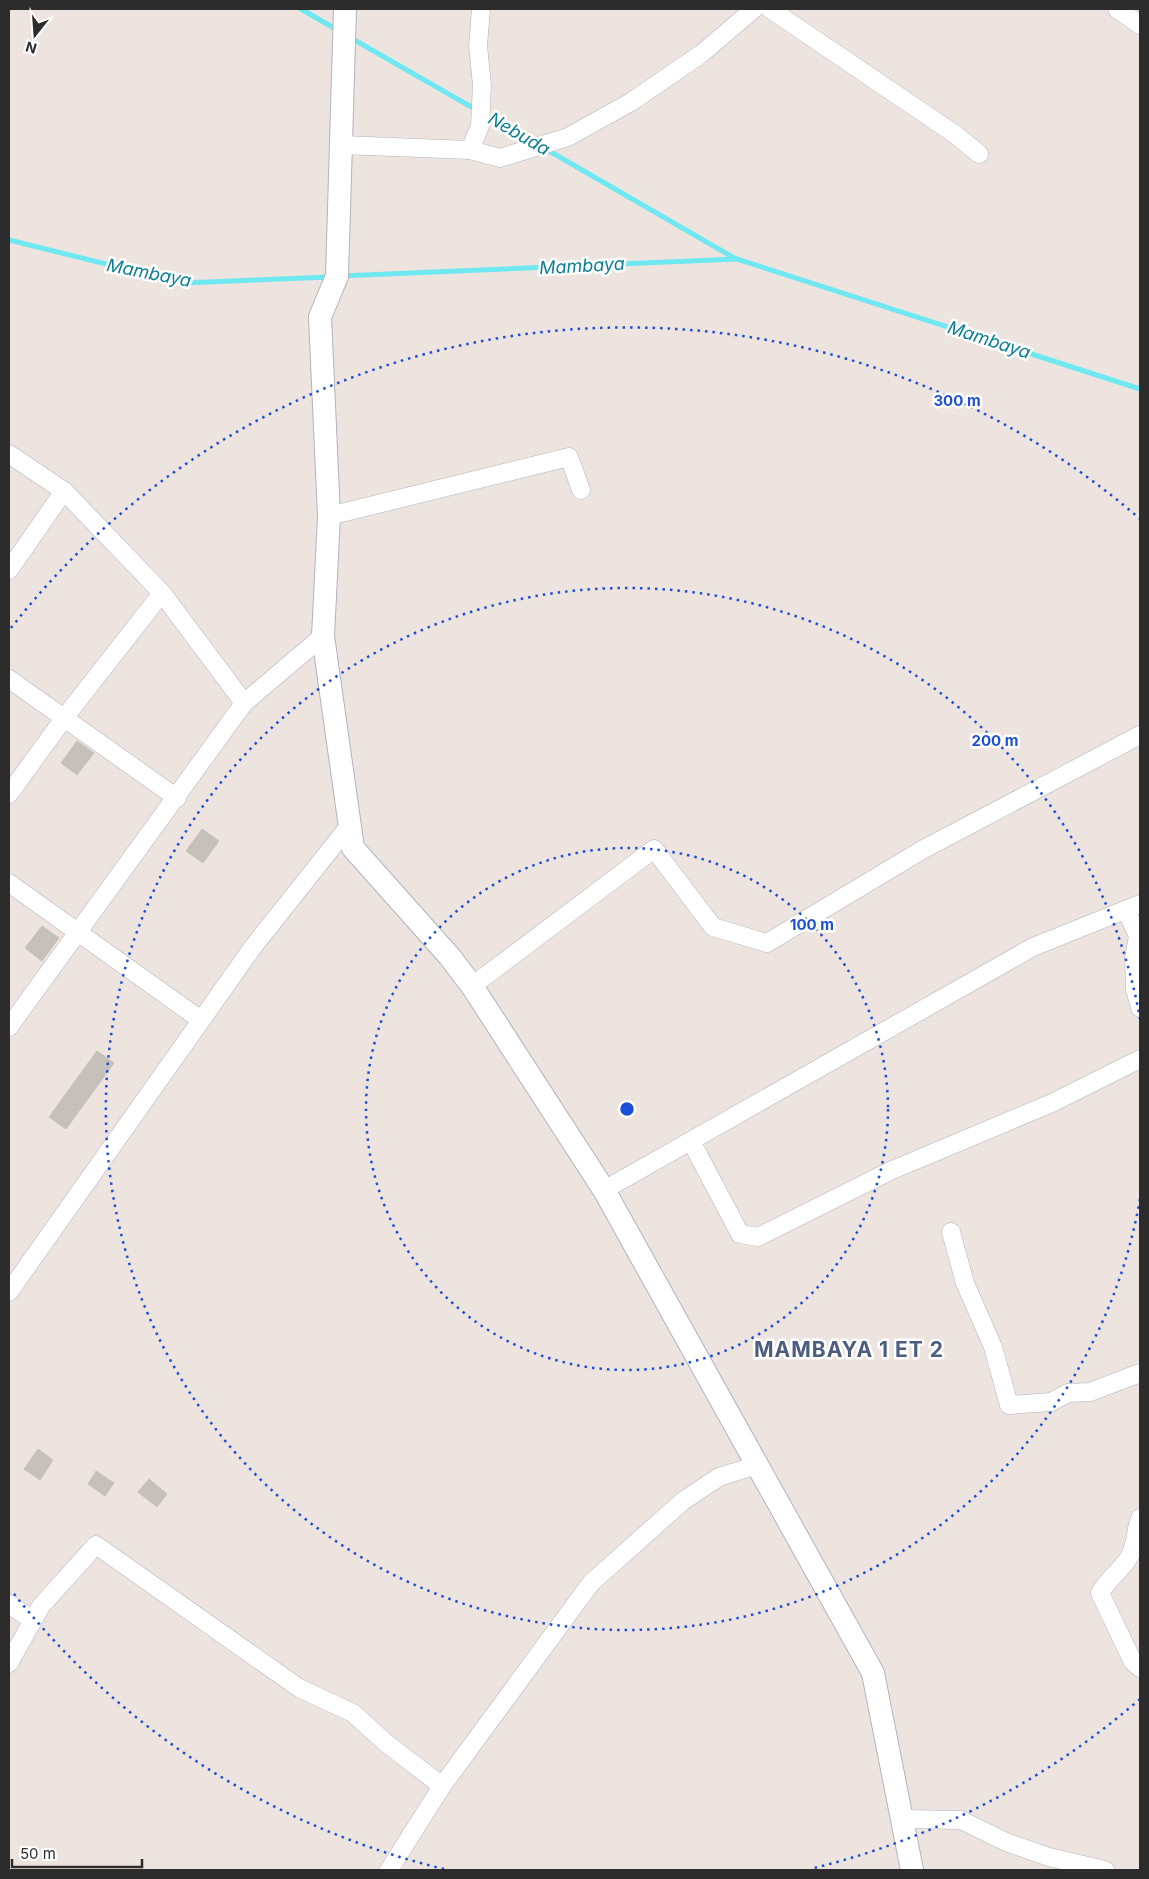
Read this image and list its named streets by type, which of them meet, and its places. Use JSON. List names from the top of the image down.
{
  "districts": ["MAMBAYA 1 ET 2"],
  "water": ["Nebuda", "Mambaya"],
  "scale_bar": "50 m",
  "north": "bottom",
  "rings": ["300 m", "200 m", "100 m"]
}
